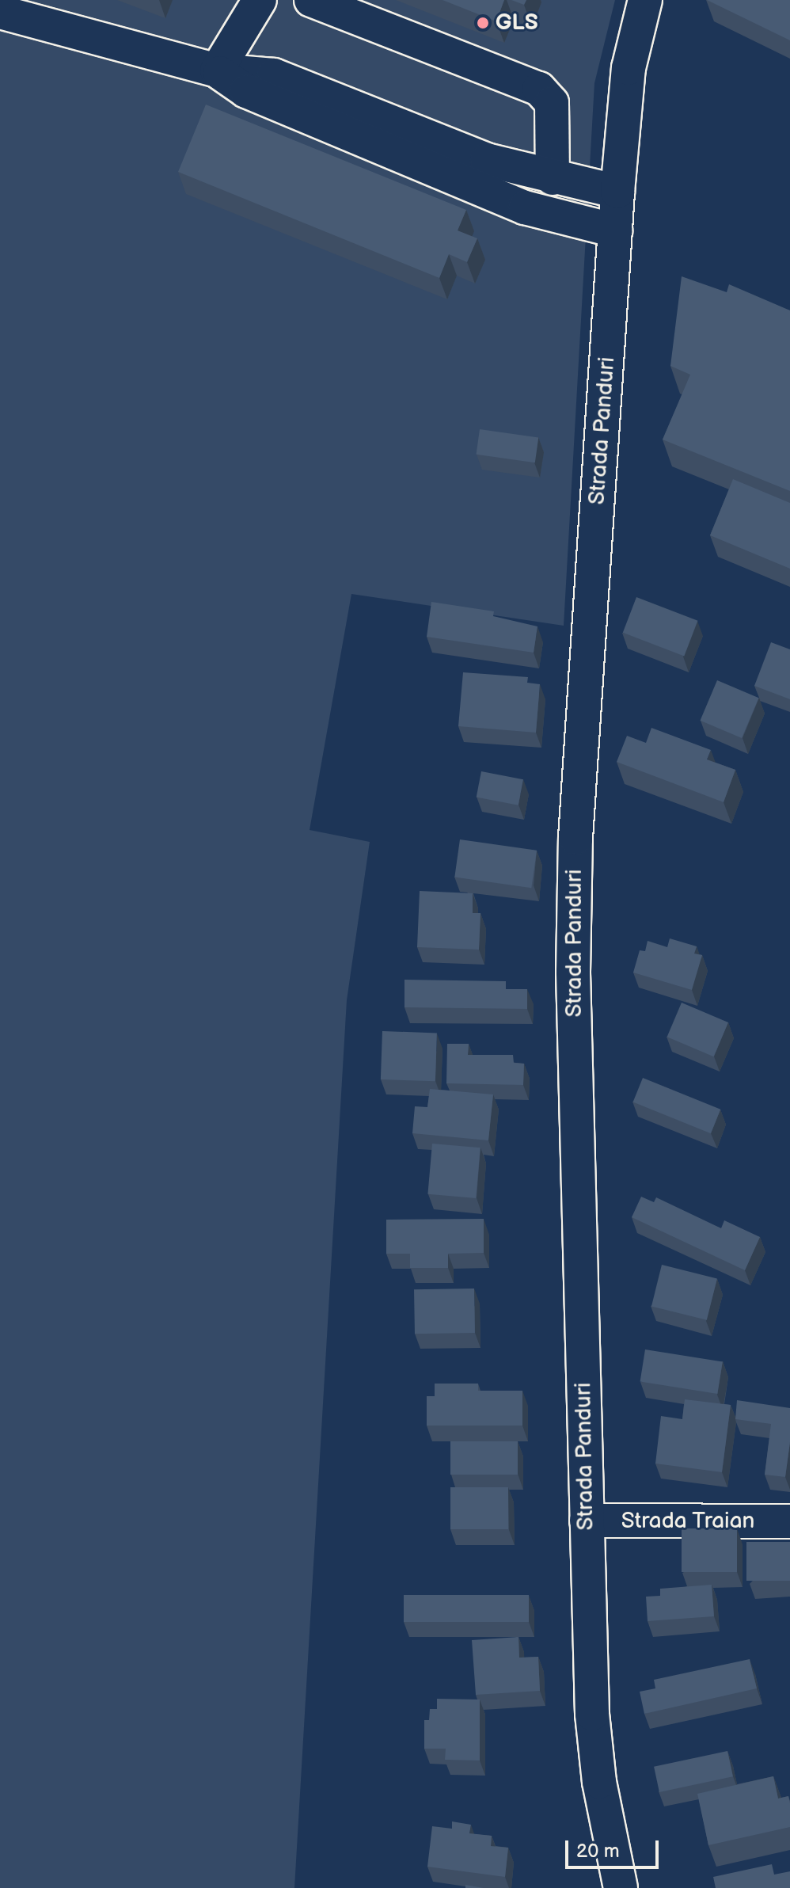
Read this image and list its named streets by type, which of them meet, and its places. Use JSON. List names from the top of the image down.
{
  "streets": {
    "street": ["Strada Panduri", "Strada Traian"]
  },
  "crossings": [
    ["Strada Panduri", "Strada Traian"]
  ],
  "places": ["GLS"],
  "scale_bar": "20 m"
}
